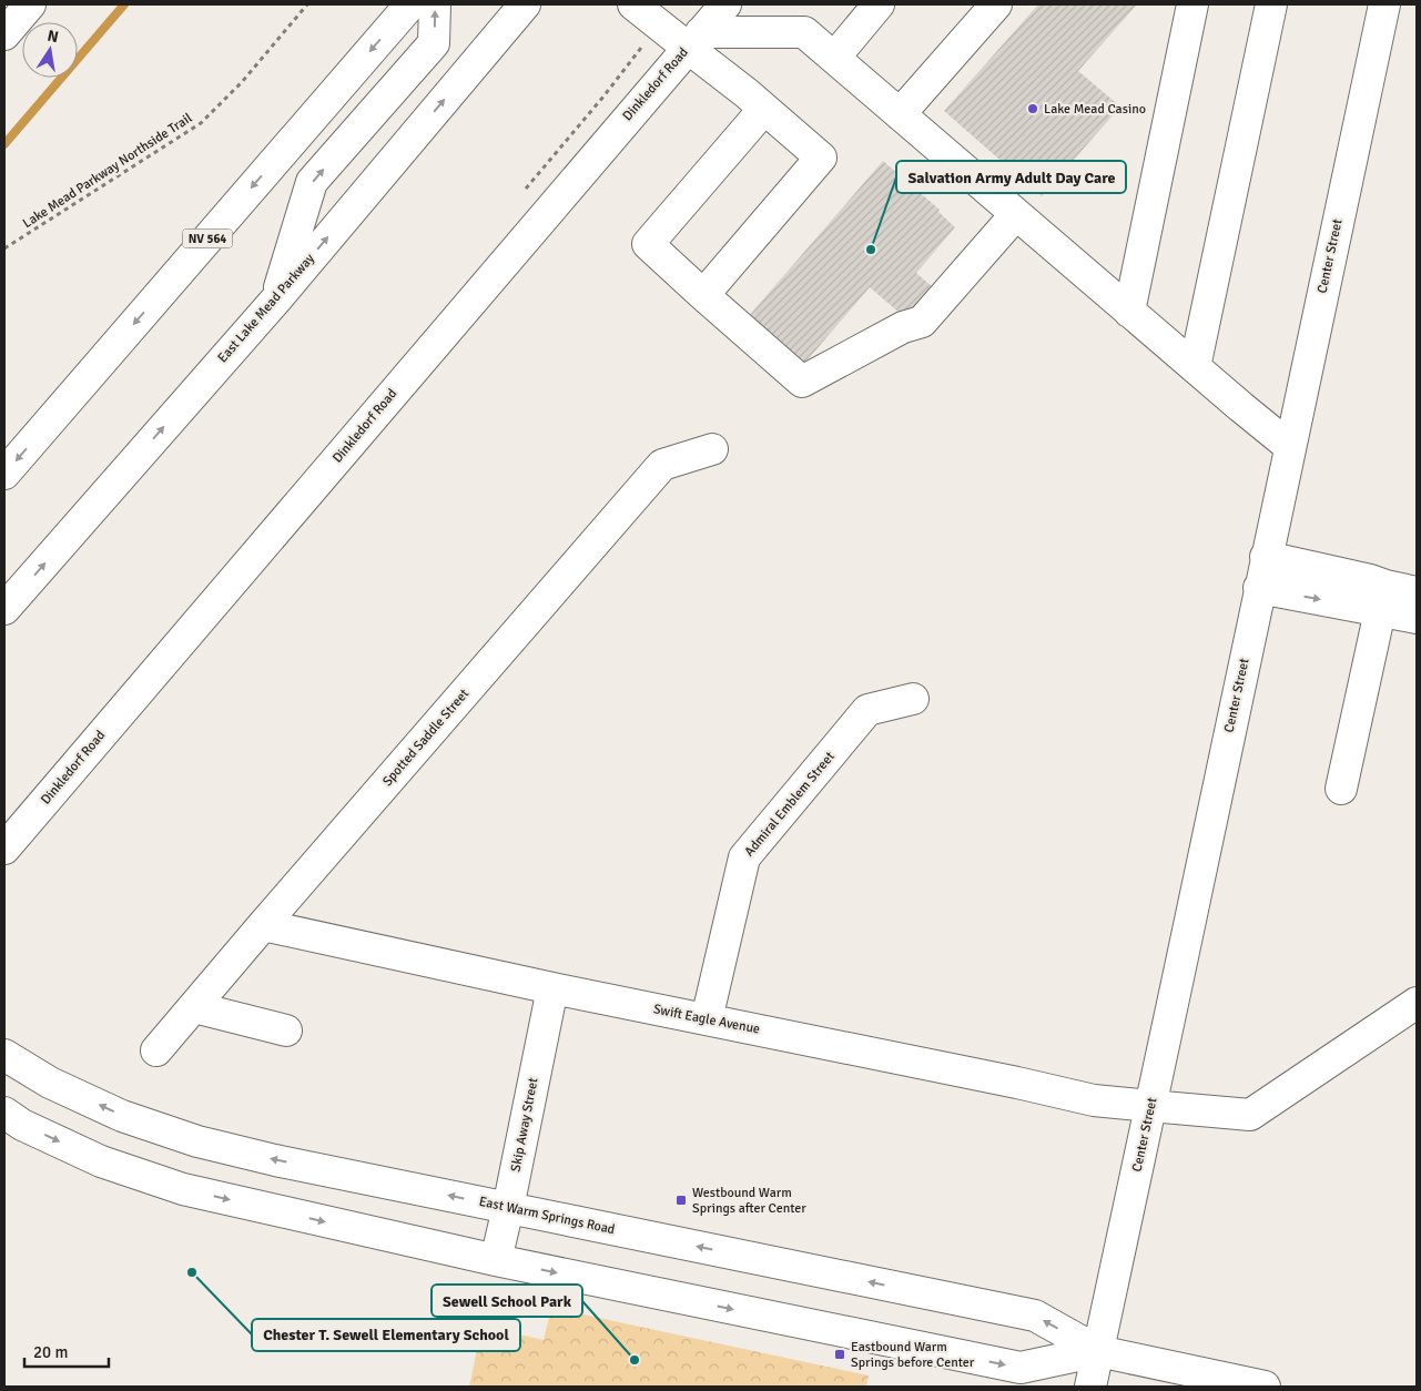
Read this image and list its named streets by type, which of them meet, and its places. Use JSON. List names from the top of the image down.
{
  "streets": {
    "street": [
      "Dinkledorf Road",
      "NV 564",
      "Center Street",
      "East Lake Mead Parkway",
      "Spotted Saddle Street",
      "Admiral Emblem Street",
      "Swift Eagle Avenue",
      "Skip Away Street",
      "East Warm Springs Road"
    ],
    "path": ["Lake Mead Parkway Northside Trail"]
  },
  "crossings": [
    ["Center Street", "Swift Eagle Avenue"],
    ["Center Street", "East Warm Springs Road"],
    ["Spotted Saddle Street", "Swift Eagle Avenue"],
    ["Admiral Emblem Street", "Swift Eagle Avenue"],
    ["Swift Eagle Avenue", "Skip Away Street"],
    ["Skip Away Street", "East Warm Springs Road"]
  ],
  "places": {
    "other": [
      "Lake Mead Casino",
      "Salvation Army Adult Day Care",
      "Chester T. Sewell Elementary School",
      "Sewell School Park"
    ],
    "transit": ["Westbound Warm Springs after Center", "Eastbound Warm Springs before Center"]
  },
  "scale_bar": "20 m",
  "north": "top"
}
